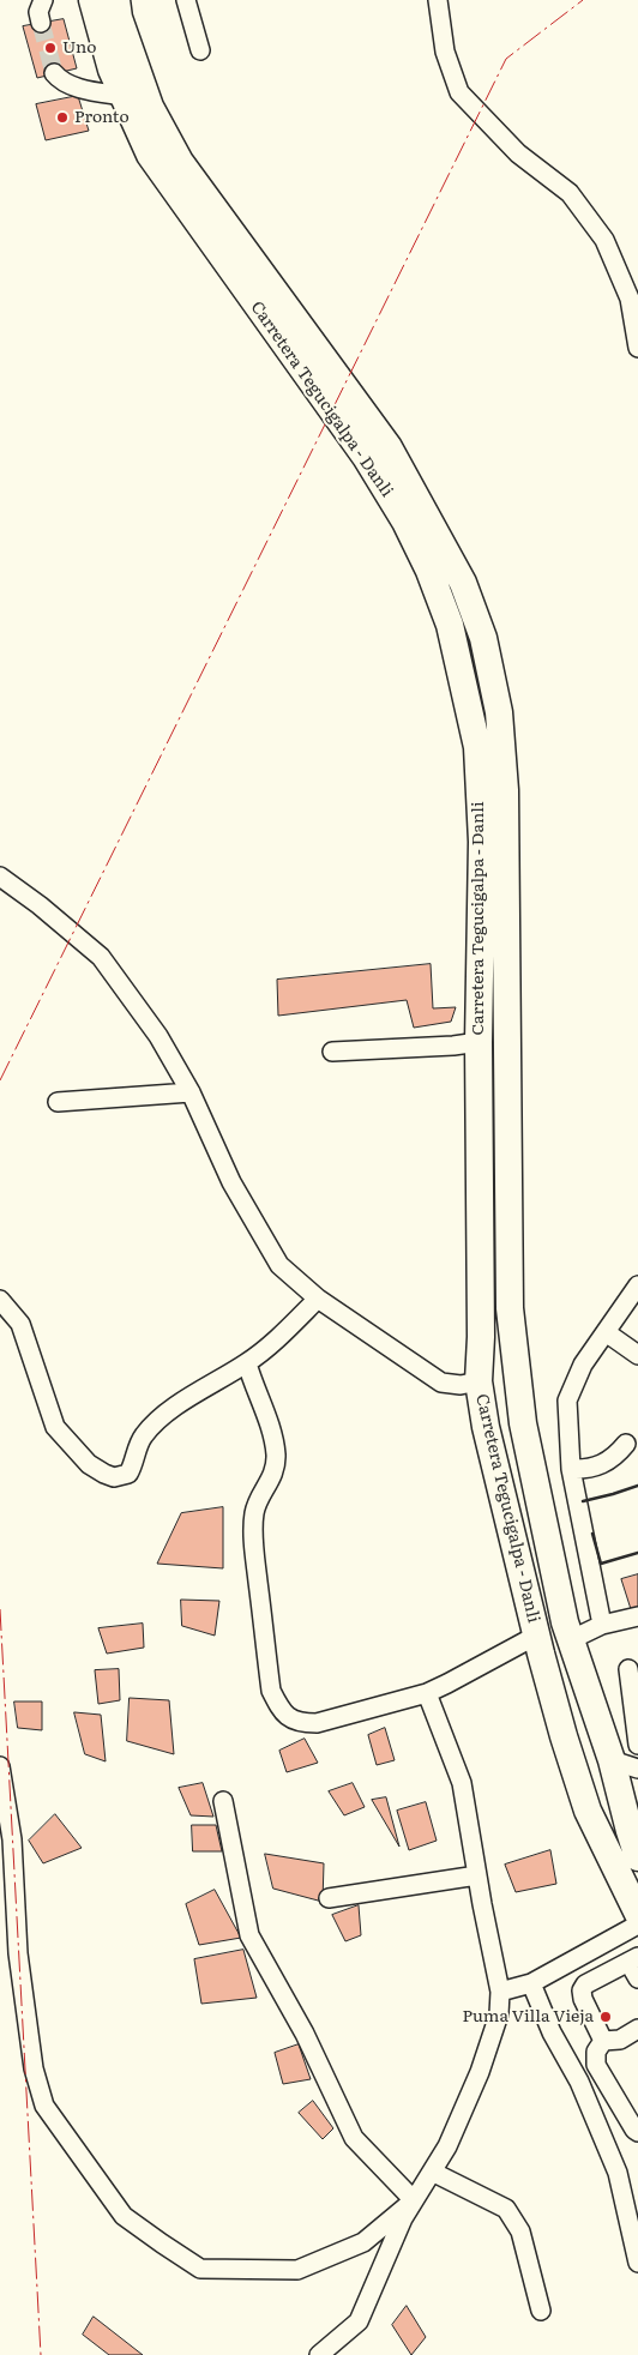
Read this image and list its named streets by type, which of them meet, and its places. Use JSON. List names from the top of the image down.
{
  "streets": {
    "highway": ["Carretera Tegucigalpa - Danli"]
  },
  "places": ["Uno", "Pronto", "Puma Villa Vieja"]
}
